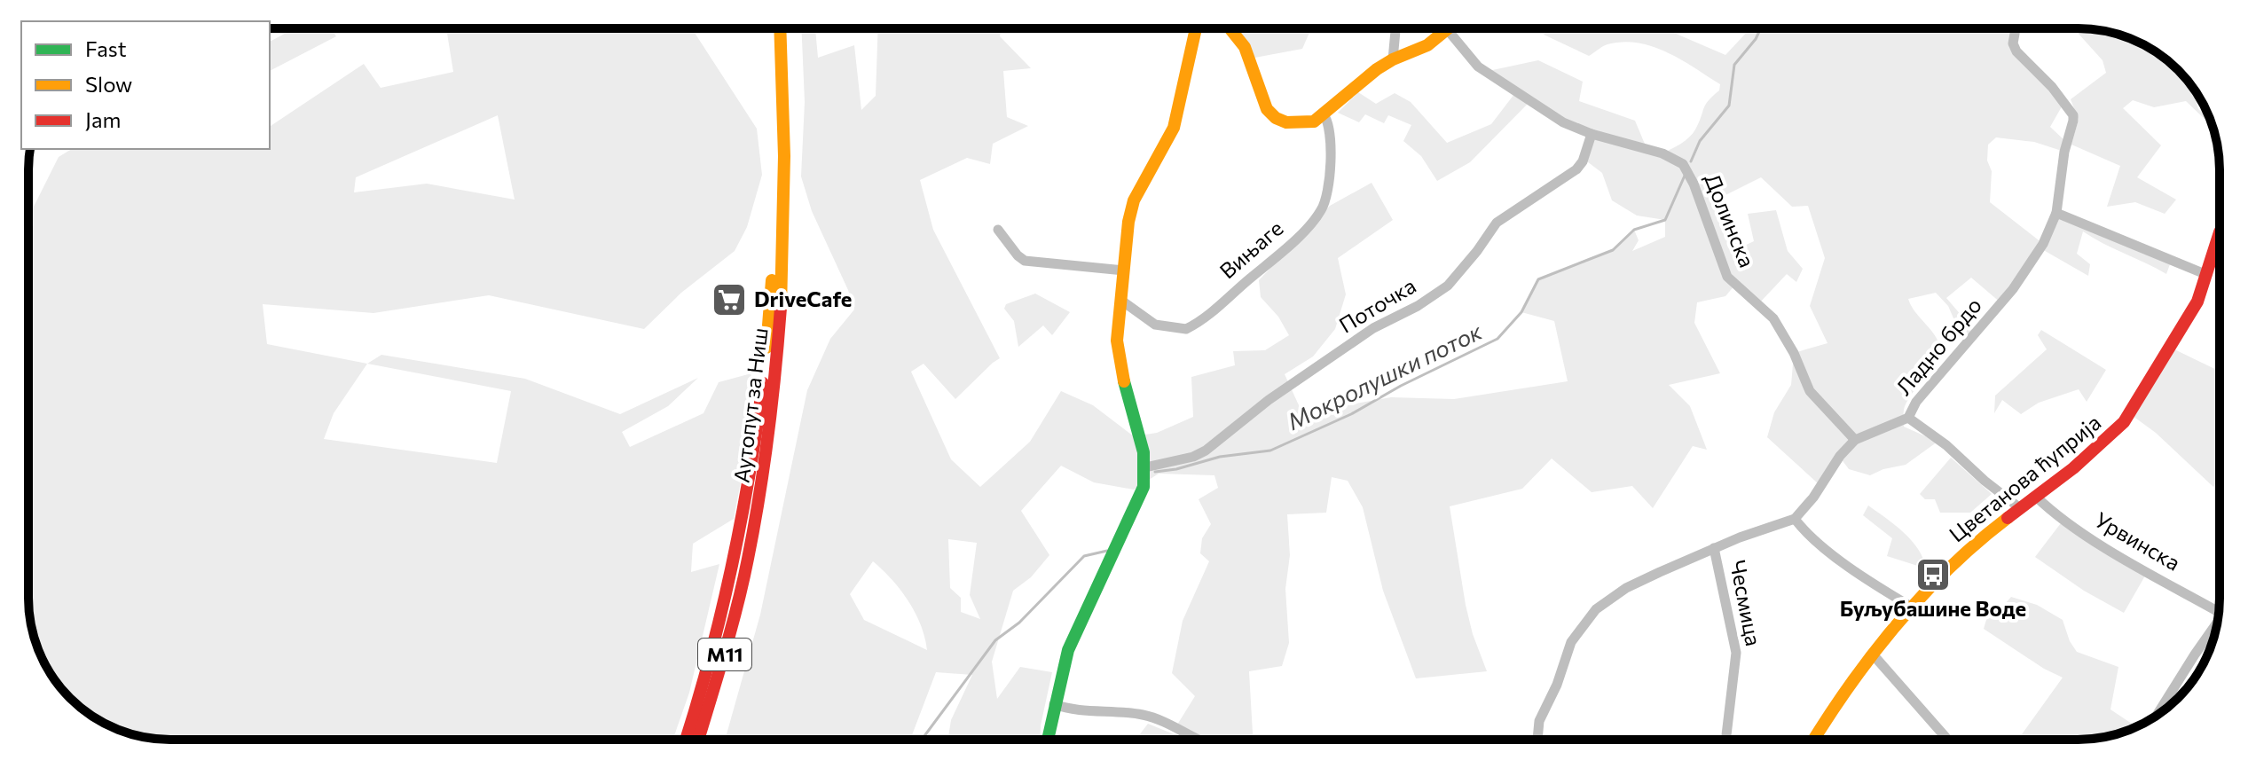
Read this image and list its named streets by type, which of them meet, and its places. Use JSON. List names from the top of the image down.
{
  "streets": {
    "main road": ["Аутопут за Ниш", "Цветанова ћуприја", "M11"],
    "street": [
      "Долинска",
      "Вињаге",
      "Поточка",
      "Ладно брдо",
      "Урвинска",
      "Чесмица"
    ]
  },
  "crossings": [
    ["Долинска", "Поточка"],
    ["Долинска", "Ладно брдо"],
    ["Цветанова ћуприја", "Урвинска"]
  ],
  "water": ["Мокролушки поток"],
  "places": {
    "supermarket": ["DriveCafe"],
    "bus stop": ["Буљубашине Воде"]
  },
  "legend": ["Fast", "Slow", "Jam"]
}
